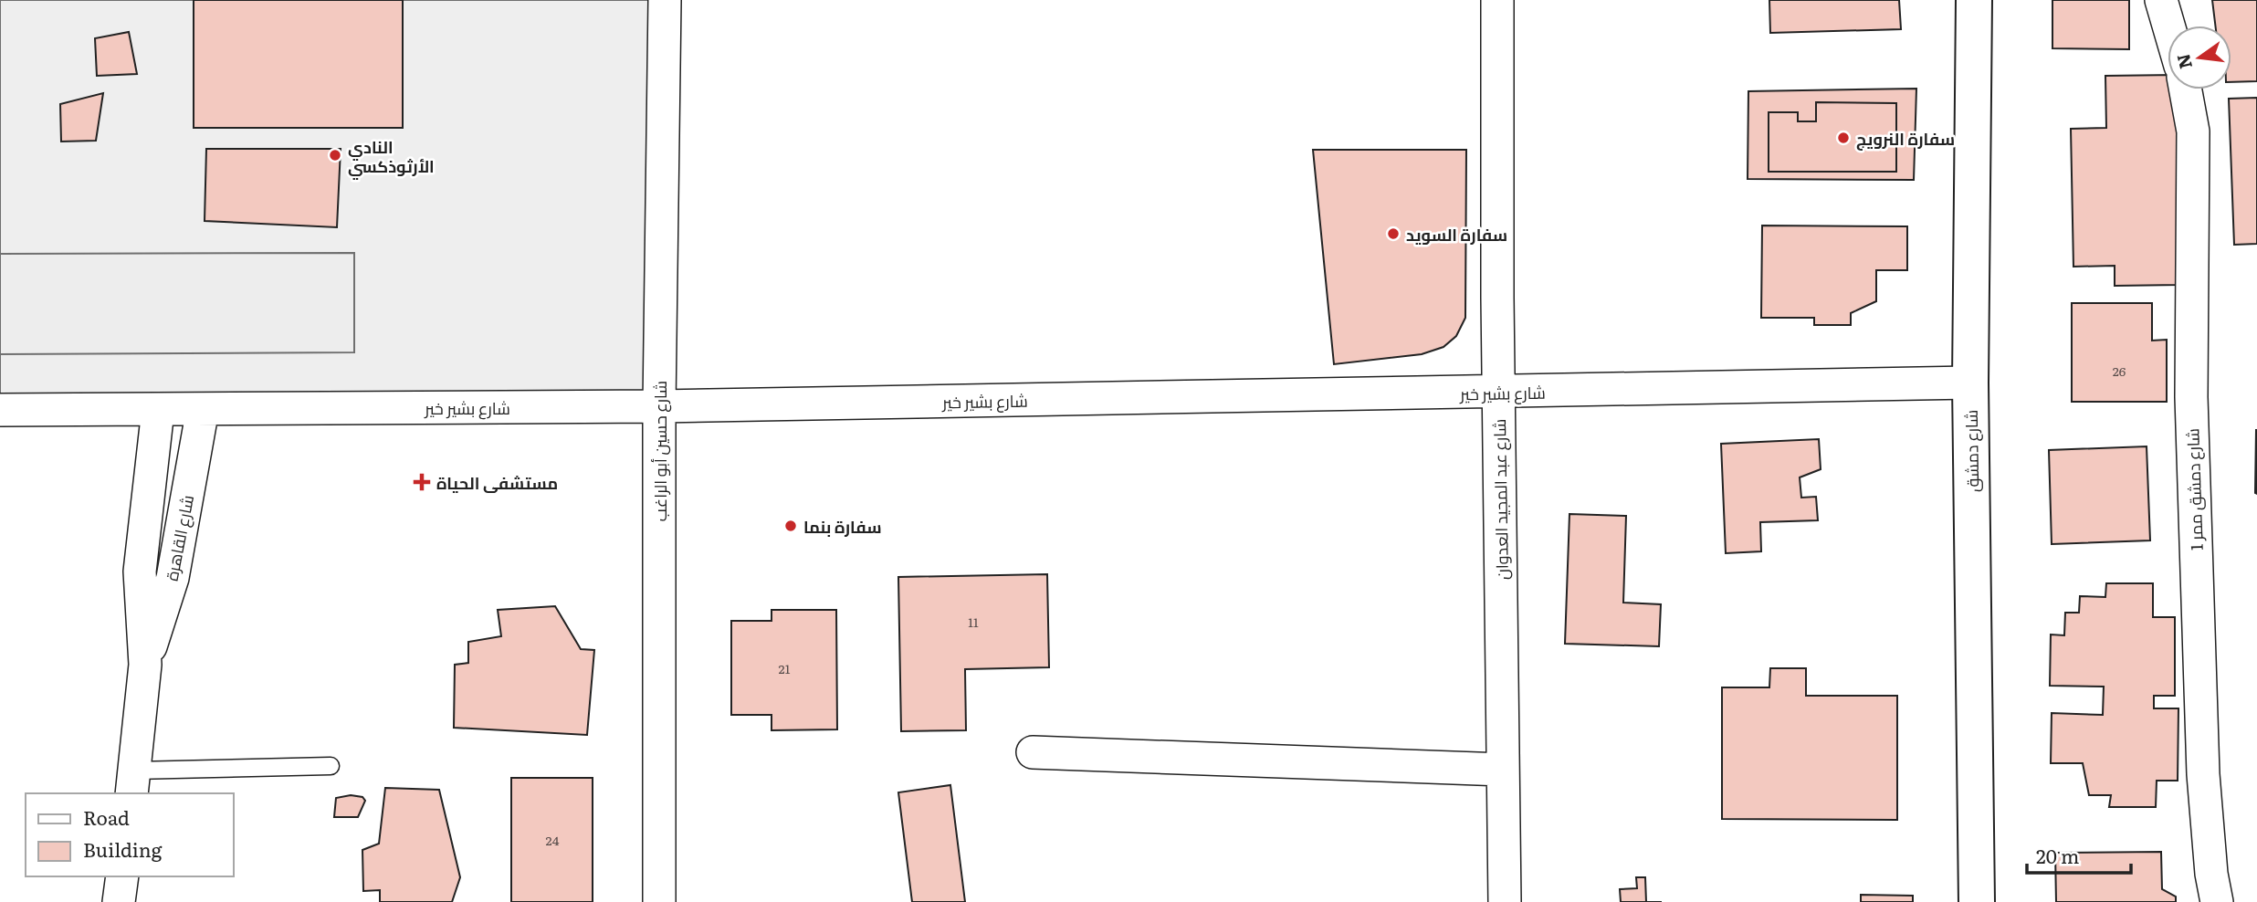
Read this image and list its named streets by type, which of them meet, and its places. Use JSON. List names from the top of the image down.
{
  "streets": {
    "street": [
      "شارع بشير خير",
      "شارع حسين أبو الراغب",
      "شارع دمشق",
      "شارع دمشق ممر 1",
      "شارع عبد المجيد العدوان",
      "شارع القاهرة"
    ]
  },
  "crossings": [
    ["شارع بشير خير", "شارع حسين أبو الراغب"],
    ["شارع بشير خير", "شارع دمشق"],
    ["شارع بشير خير", "شارع عبد المجيد العدوان"],
    ["شارع بشير خير", "شارع القاهرة"]
  ],
  "places": {
    "other": [
      "سفارة النرويج",
      "النادي الأرثوذكسي",
      "سفارة السويد",
      "سفارة بنما"
    ],
    "health": ["مستشفى الحياة"]
  },
  "house_numbers": [
    "26",
    "11",
    "21",
    "24"
  ],
  "legend": ["Road", "Building"],
  "scale_bar": "20 m",
  "north": "left"
}
